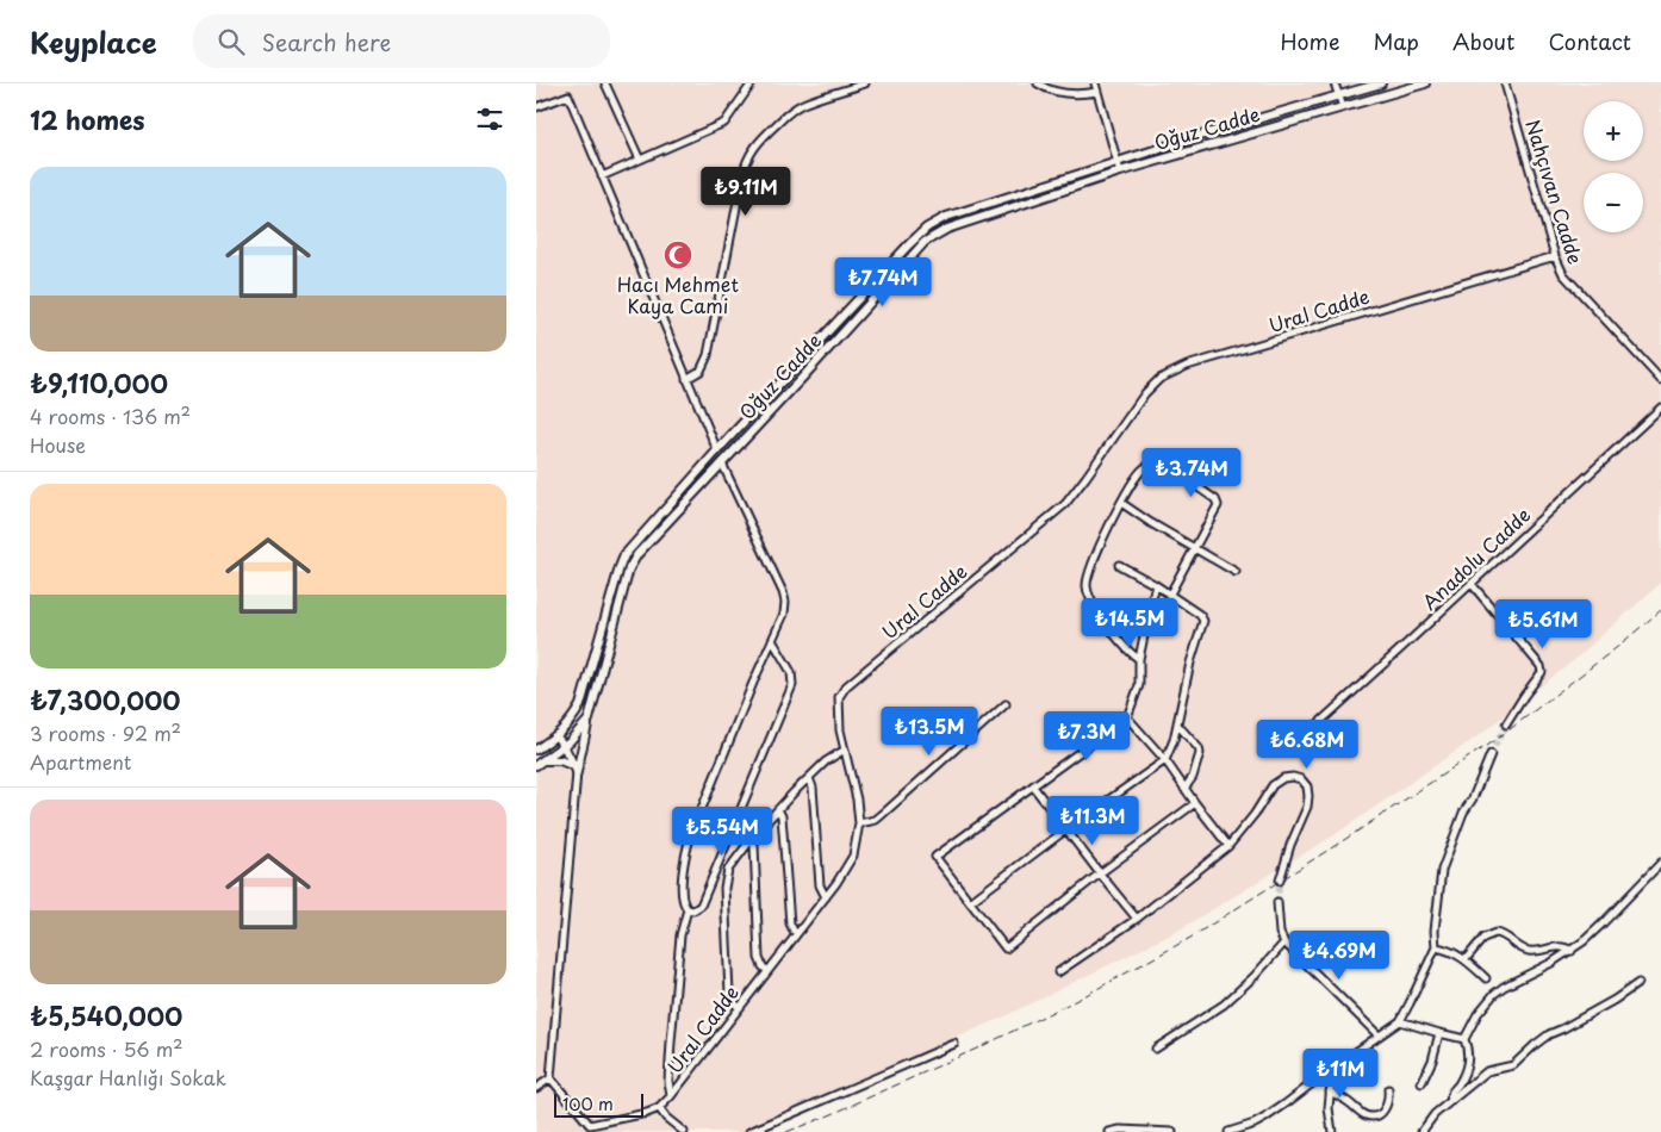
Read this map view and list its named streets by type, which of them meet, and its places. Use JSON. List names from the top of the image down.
{
  "streets": {
    "street": [
      "Oğuz Cadde",
      "Nahçıvan Cadde",
      "Ural Cadde",
      "Anadolu Cadde"
    ]
  },
  "crossings": [
    ["Nahçıvan Cadde", "Ural Cadde"]
  ],
  "places": {
    "mosque": ["Hacı Mehmet Kaya Cami"]
  },
  "scale_bar": "100 m",
  "page": {
    "header": "Keyplace",
    "search": "Search here",
    "nav": [
      "Home",
      "Map",
      "About",
      "Contact"
    ],
    "heading": "12 homes",
    "map_buttons": ["+", "−"],
    "list": [
      {
        "name": "₺9,110,000",
        "note": "4 rooms · 136 m² · House"
      },
      {
        "name": "₺7,300,000",
        "note": "3 rooms · 92 m² · Apartment"
      },
      {
        "name": "₺5,540,000",
        "note": "2 rooms · 56 m² · Kaşgar Hanlığı Sokak"
      }
    ],
    "price": [
      "₺9.11M",
      "₺7.74M",
      "₺3.74M",
      "₺14.5M",
      "₺5.61M",
      "₺13.5M",
      "₺7.3M",
      "₺6.68M",
      "₺11.3M",
      "₺5.54M",
      "₺4.69M",
      "₺11M"
    ],
    "scale": "100 m"
  }
}
